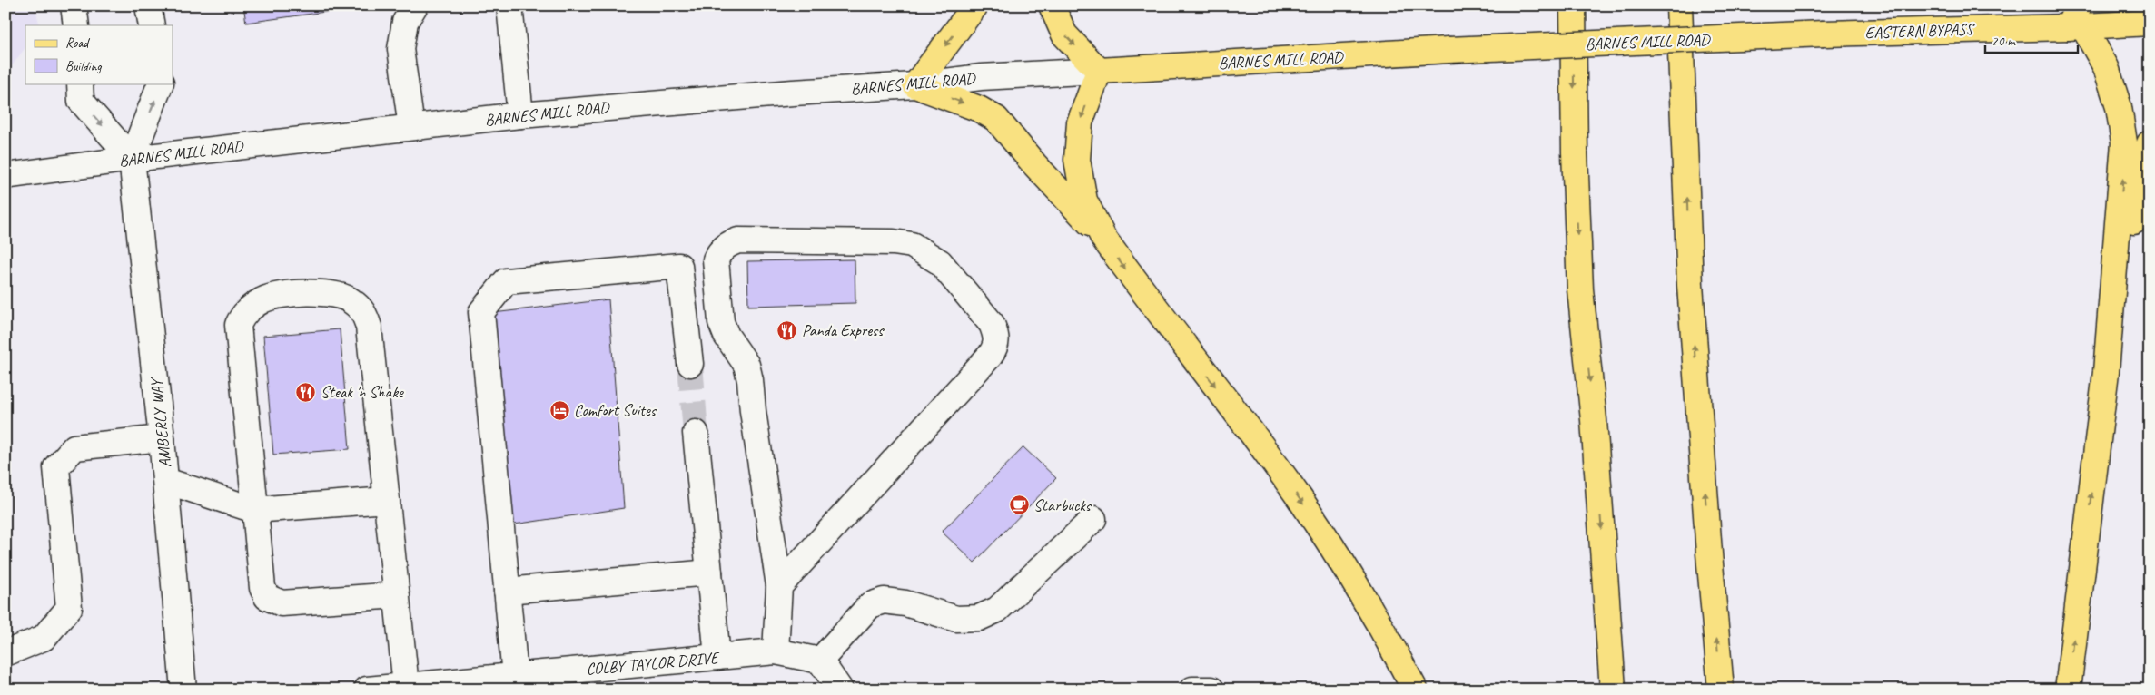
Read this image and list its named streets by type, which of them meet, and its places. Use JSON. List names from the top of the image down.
{
  "streets": {
    "main road": ["EASTERN BYPASS", "BARNES MILL ROAD"],
    "street": ["AMBERLY WAY", "COLBY TAYLOR DRIVE"]
  },
  "crossings": [
    ["EASTERN BYPASS", "BARNES MILL ROAD"],
    ["BARNES MILL ROAD", "AMBERLY WAY"]
  ],
  "places": {
    "restaurant": ["Panda Express", "Steak 'n Shake"],
    "hotel": ["Comfort Suites"],
    "cafe": ["Starbucks"]
  },
  "legend": ["Road", "Building"],
  "scale_bar": "20 m"
}
